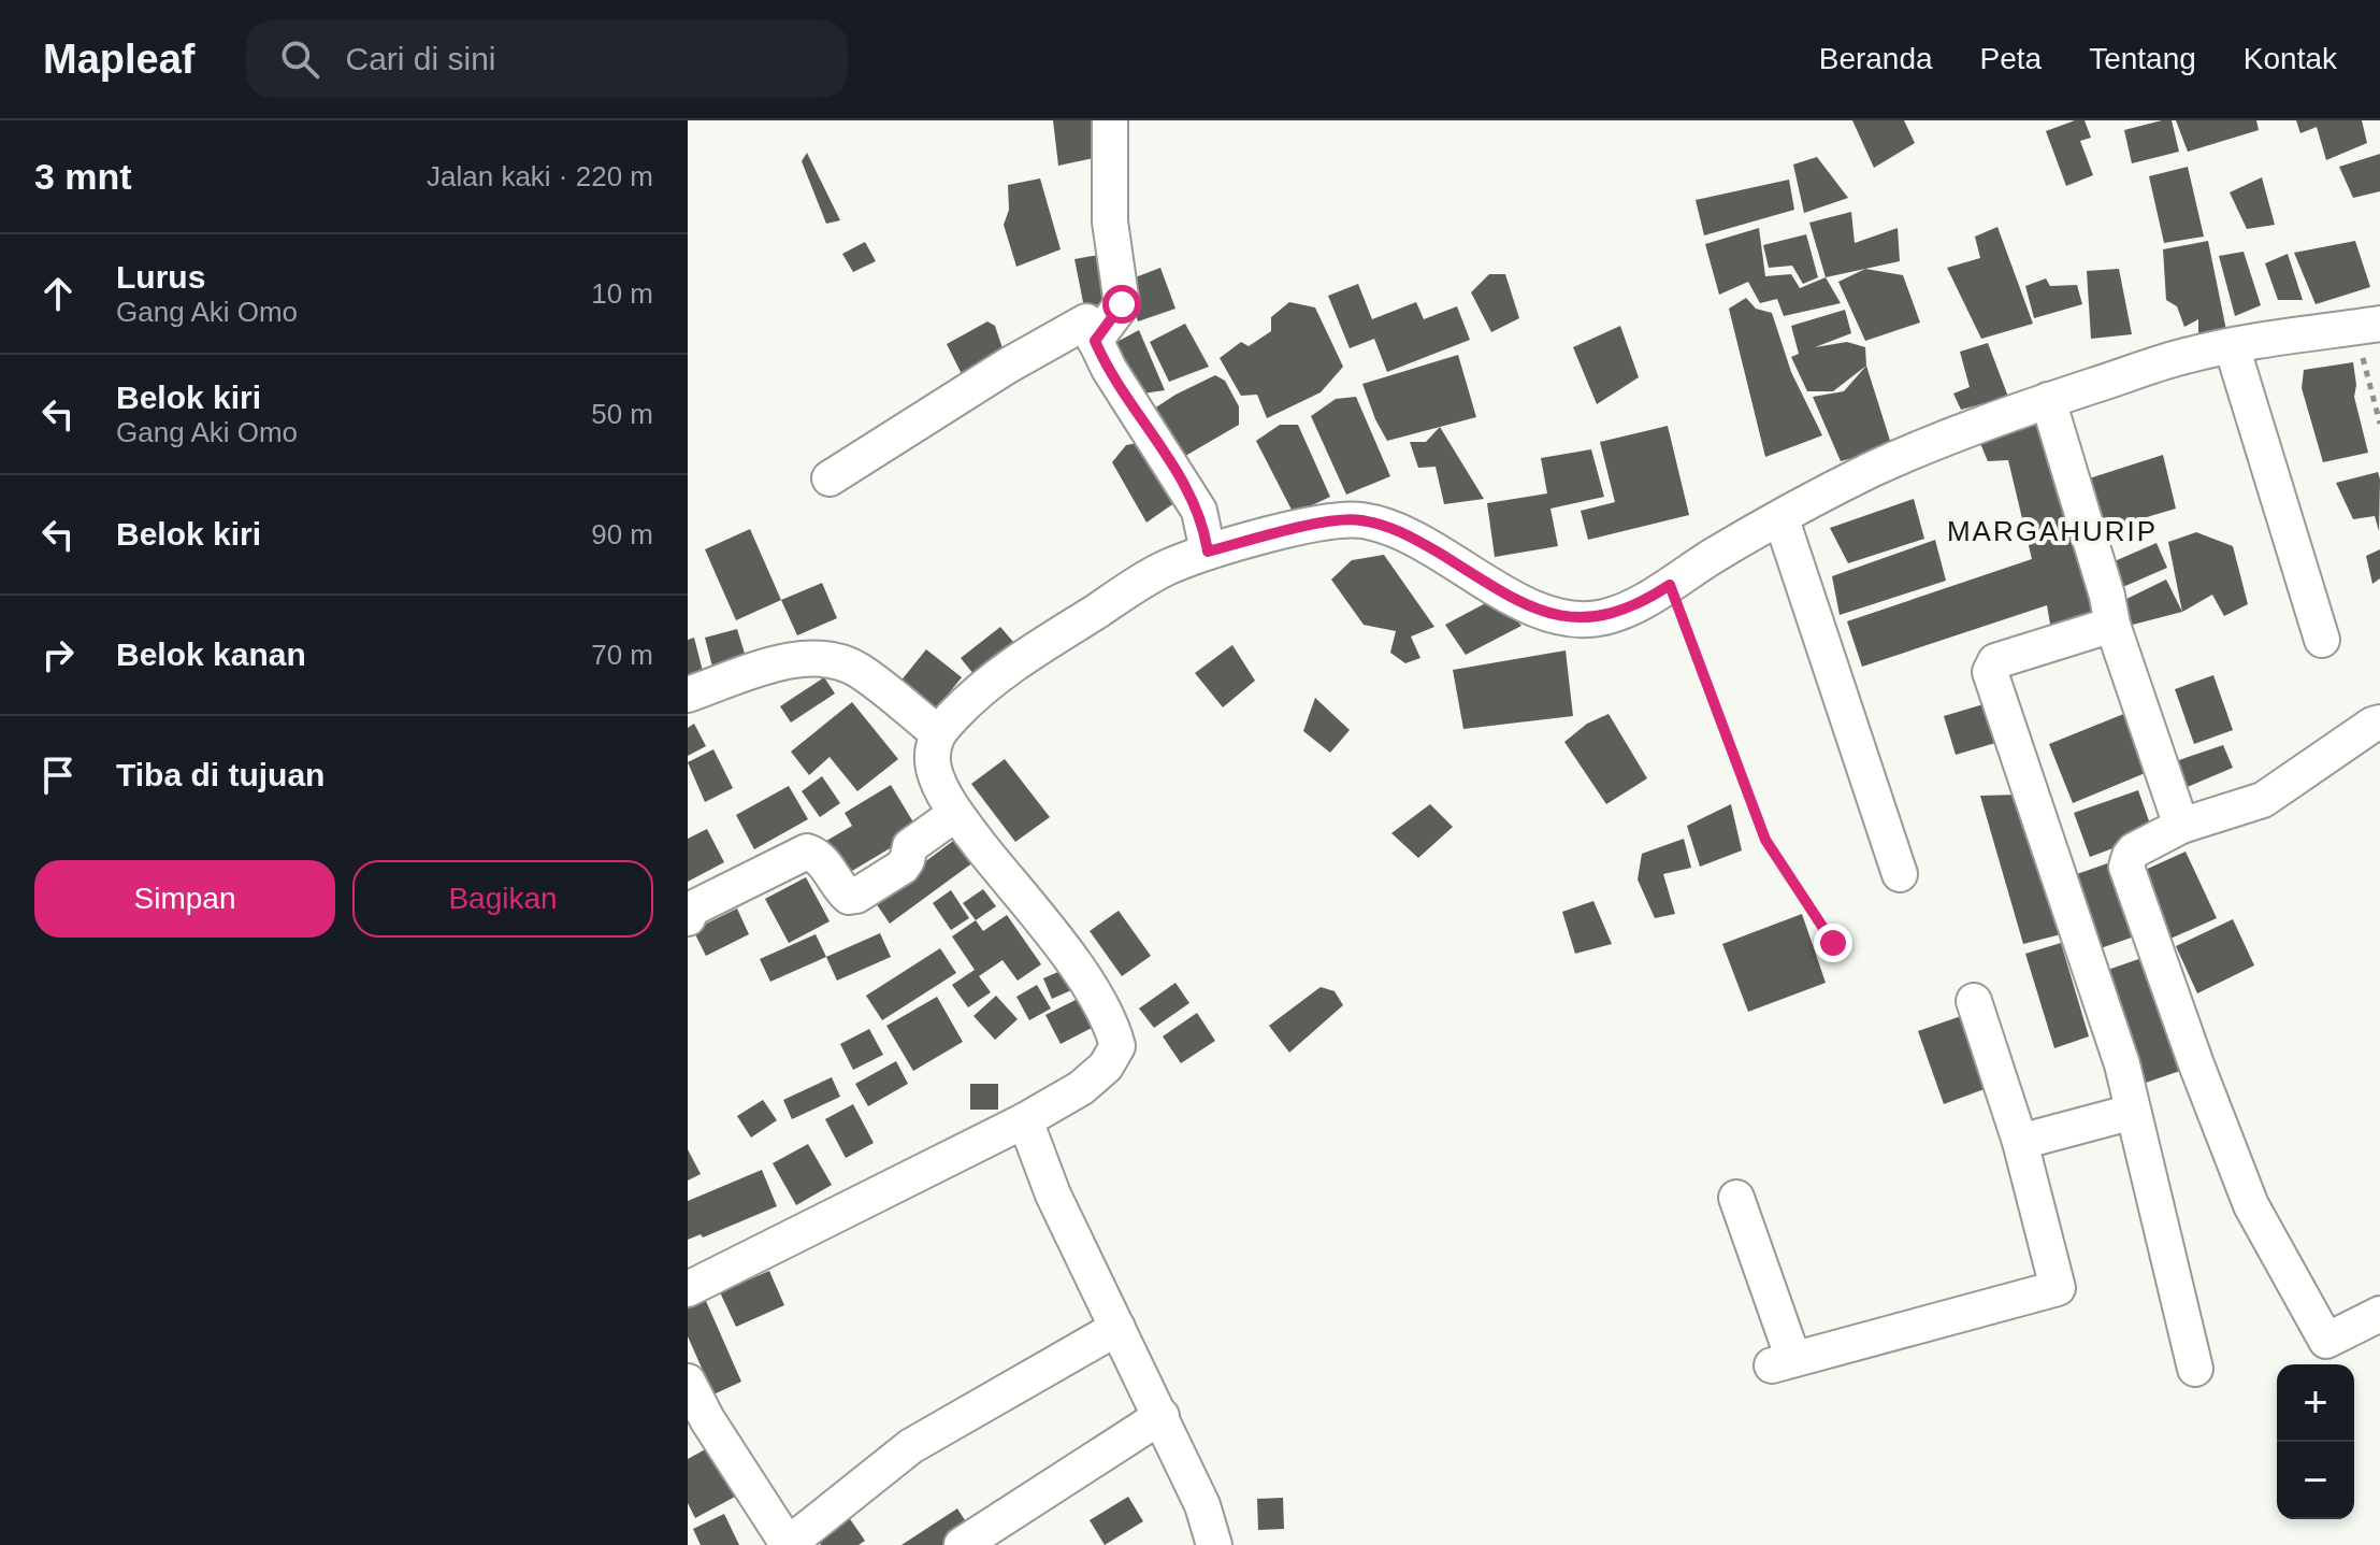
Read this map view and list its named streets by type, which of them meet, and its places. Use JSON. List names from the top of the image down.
{
  "districts": ["MARGAHURIP"],
  "page": {
    "header": "Mapleaf",
    "search": "Cari di sini",
    "nav": [
      "Beranda",
      "Peta",
      "Tentang",
      "Kontak"
    ],
    "heading": ["3 mnt", "Jalan kaki · 220 m"],
    "list": [
      ["Lurus", "Gang Aki Omo", "10 m"],
      ["Belok kiri", "Gang Aki Omo", "50 m"],
      ["Belok kiri", "90 m"],
      ["Belok kanan", "70 m"],
      "Tiba di tujuan"
    ],
    "buttons": ["Simpan", "Bagikan"],
    "map_buttons": ["+", "−"]
  }
}
